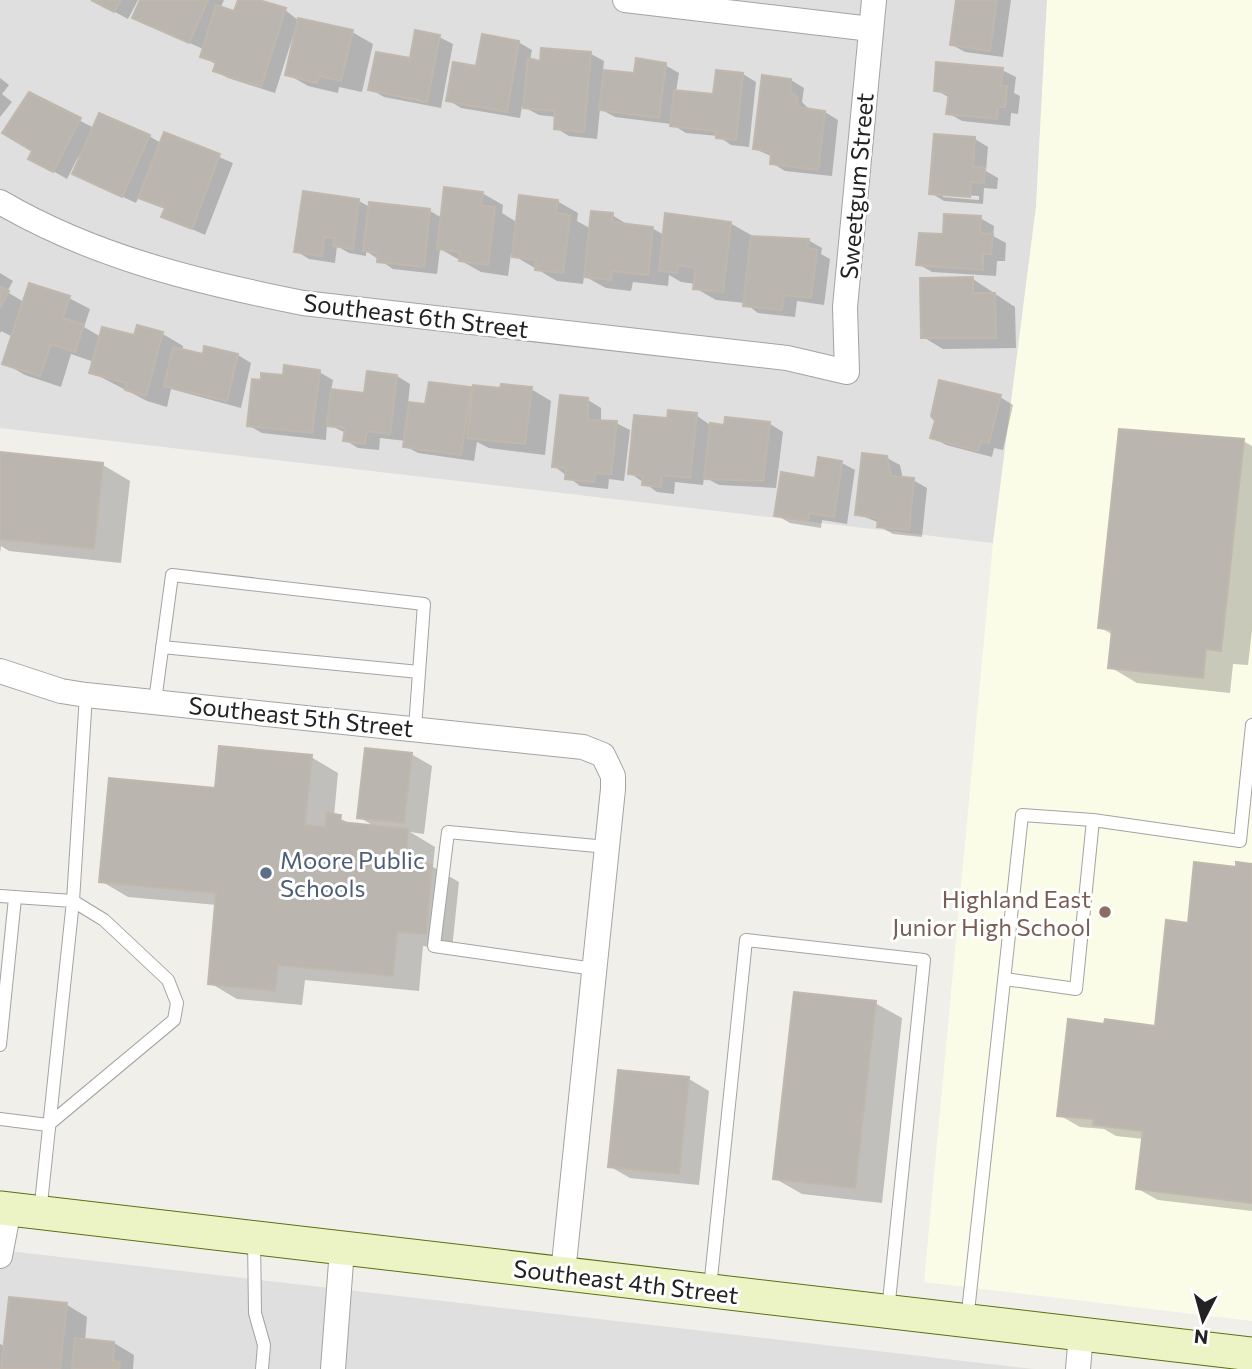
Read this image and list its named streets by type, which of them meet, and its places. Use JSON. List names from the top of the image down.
{
  "streets": {
    "main road": ["Southeast 4th Street"],
    "street": ["Sweetgum Street", "Southeast 6th Street", "Southeast 5th Street"]
  },
  "crossings": [
    ["Sweetgum Street", "Southeast 6th Street"]
  ],
  "places": ["Moore Public Schools", "Highland East Junior High School"],
  "north": "bottom"
}
